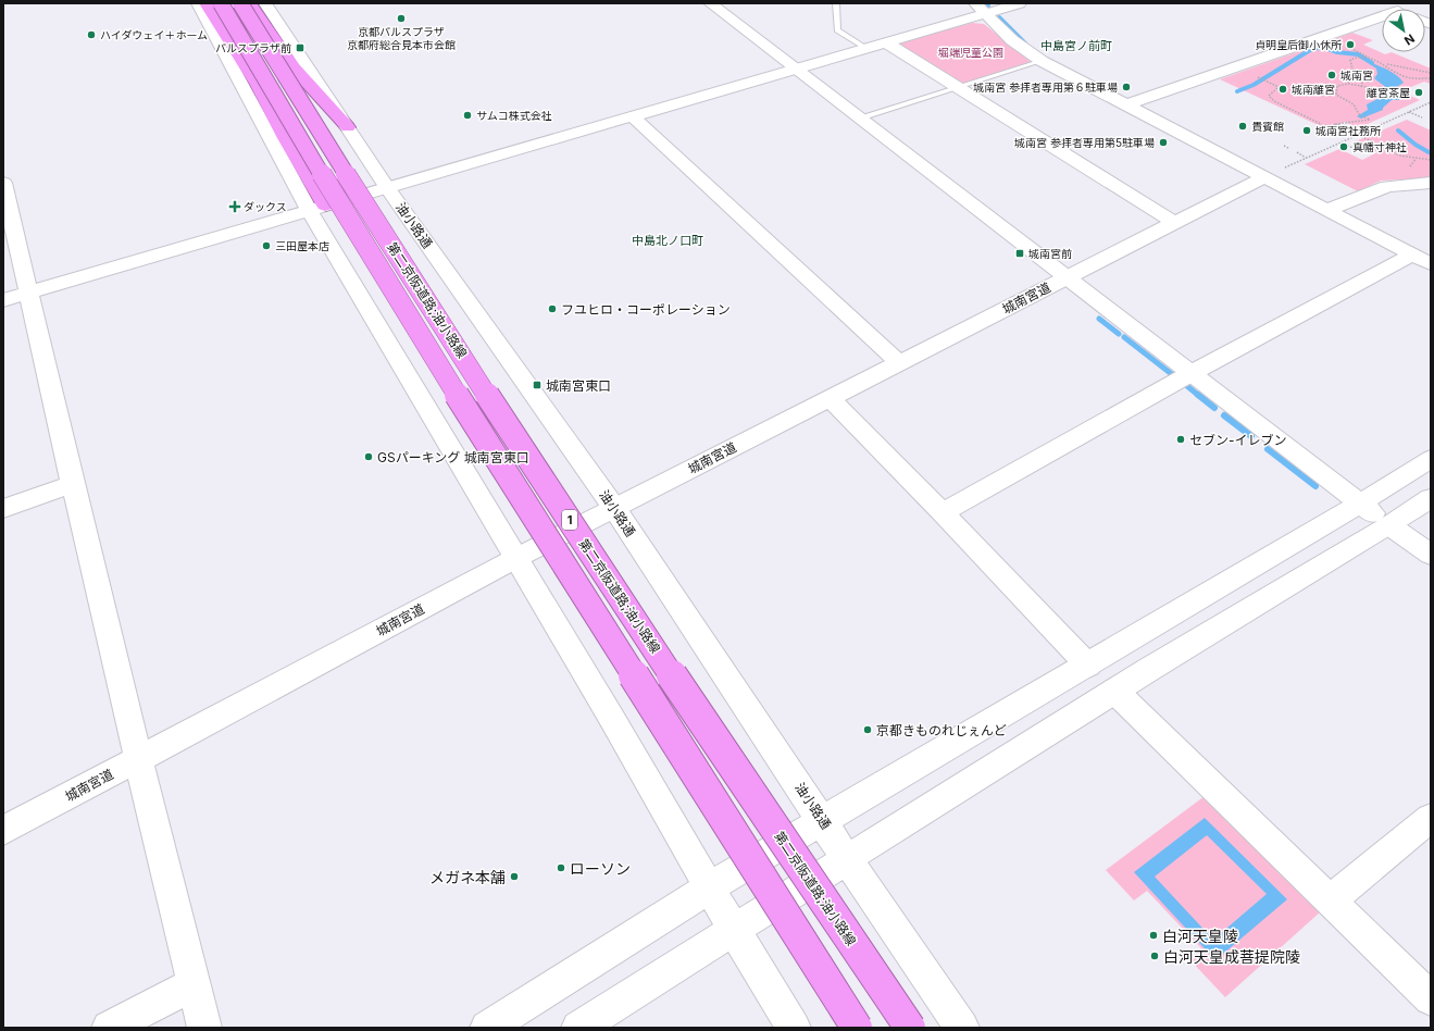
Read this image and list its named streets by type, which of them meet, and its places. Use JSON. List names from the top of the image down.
{
  "streets": {
    "highway": ["第二京阪道路;油小路線", "1"],
    "street": ["油小路通", "城南宮道"]
  },
  "crossings": [
    ["油小路通", "城南宮道"]
  ],
  "districts": ["中島宮ノ前町", "中島北ノ口町"],
  "parks": ["堀端児童公園"],
  "places": {
    "other": [
      "京都パルスプラザ 京都府総合見本市会館",
      "ハイダウェイ＋ホーム",
      "貞明皇后御小休所",
      "城南宮",
      "城南宮 参拝者専用第６駐車場",
      "城南離宮",
      "離宮茶屋",
      "サムコ株式会社",
      "貴賓館",
      "城南宮社務所",
      "城南宮 参拝者専用第5駐車場",
      "真幡寸神社",
      "三田屋本店",
      "フユヒロ・コーポレーション",
      "セブン-イレブン",
      "GSパーキング 城南宮東口",
      "京都きものれじぇんど",
      "ローソン",
      "メガネ本舗",
      "白河天皇陵",
      "白河天皇成菩提院陵"
    ],
    "transit": ["パルスプラザ前", "城南宮前", "城南宮東口"],
    "health": ["ダックス"]
  },
  "north": "bottom right"
}
